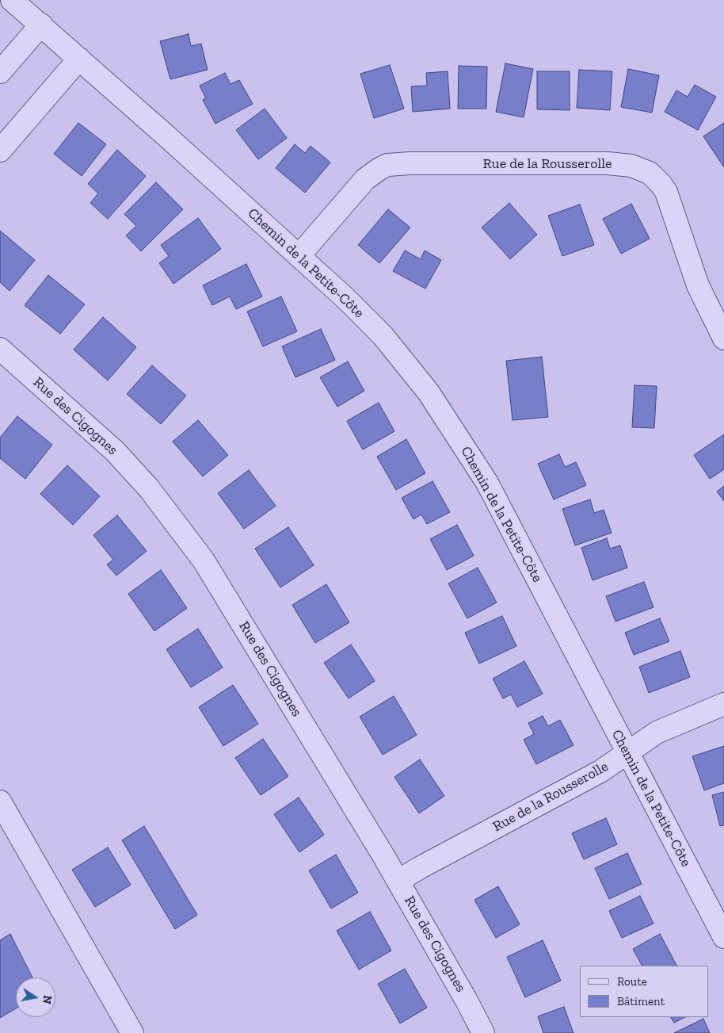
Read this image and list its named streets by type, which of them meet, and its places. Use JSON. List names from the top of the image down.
{
  "streets": {
    "street": ["Rue de la Rousserolle", "Chemin de la Petite-Côte", "Rue des Cigognes"]
  },
  "crossings": [
    ["Rue de la Rousserolle", "Chemin de la Petite-Côte"],
    ["Rue de la Rousserolle", "Rue des Cigognes"]
  ],
  "legend": ["Route", "Bâtiment"],
  "north": "right"
}
